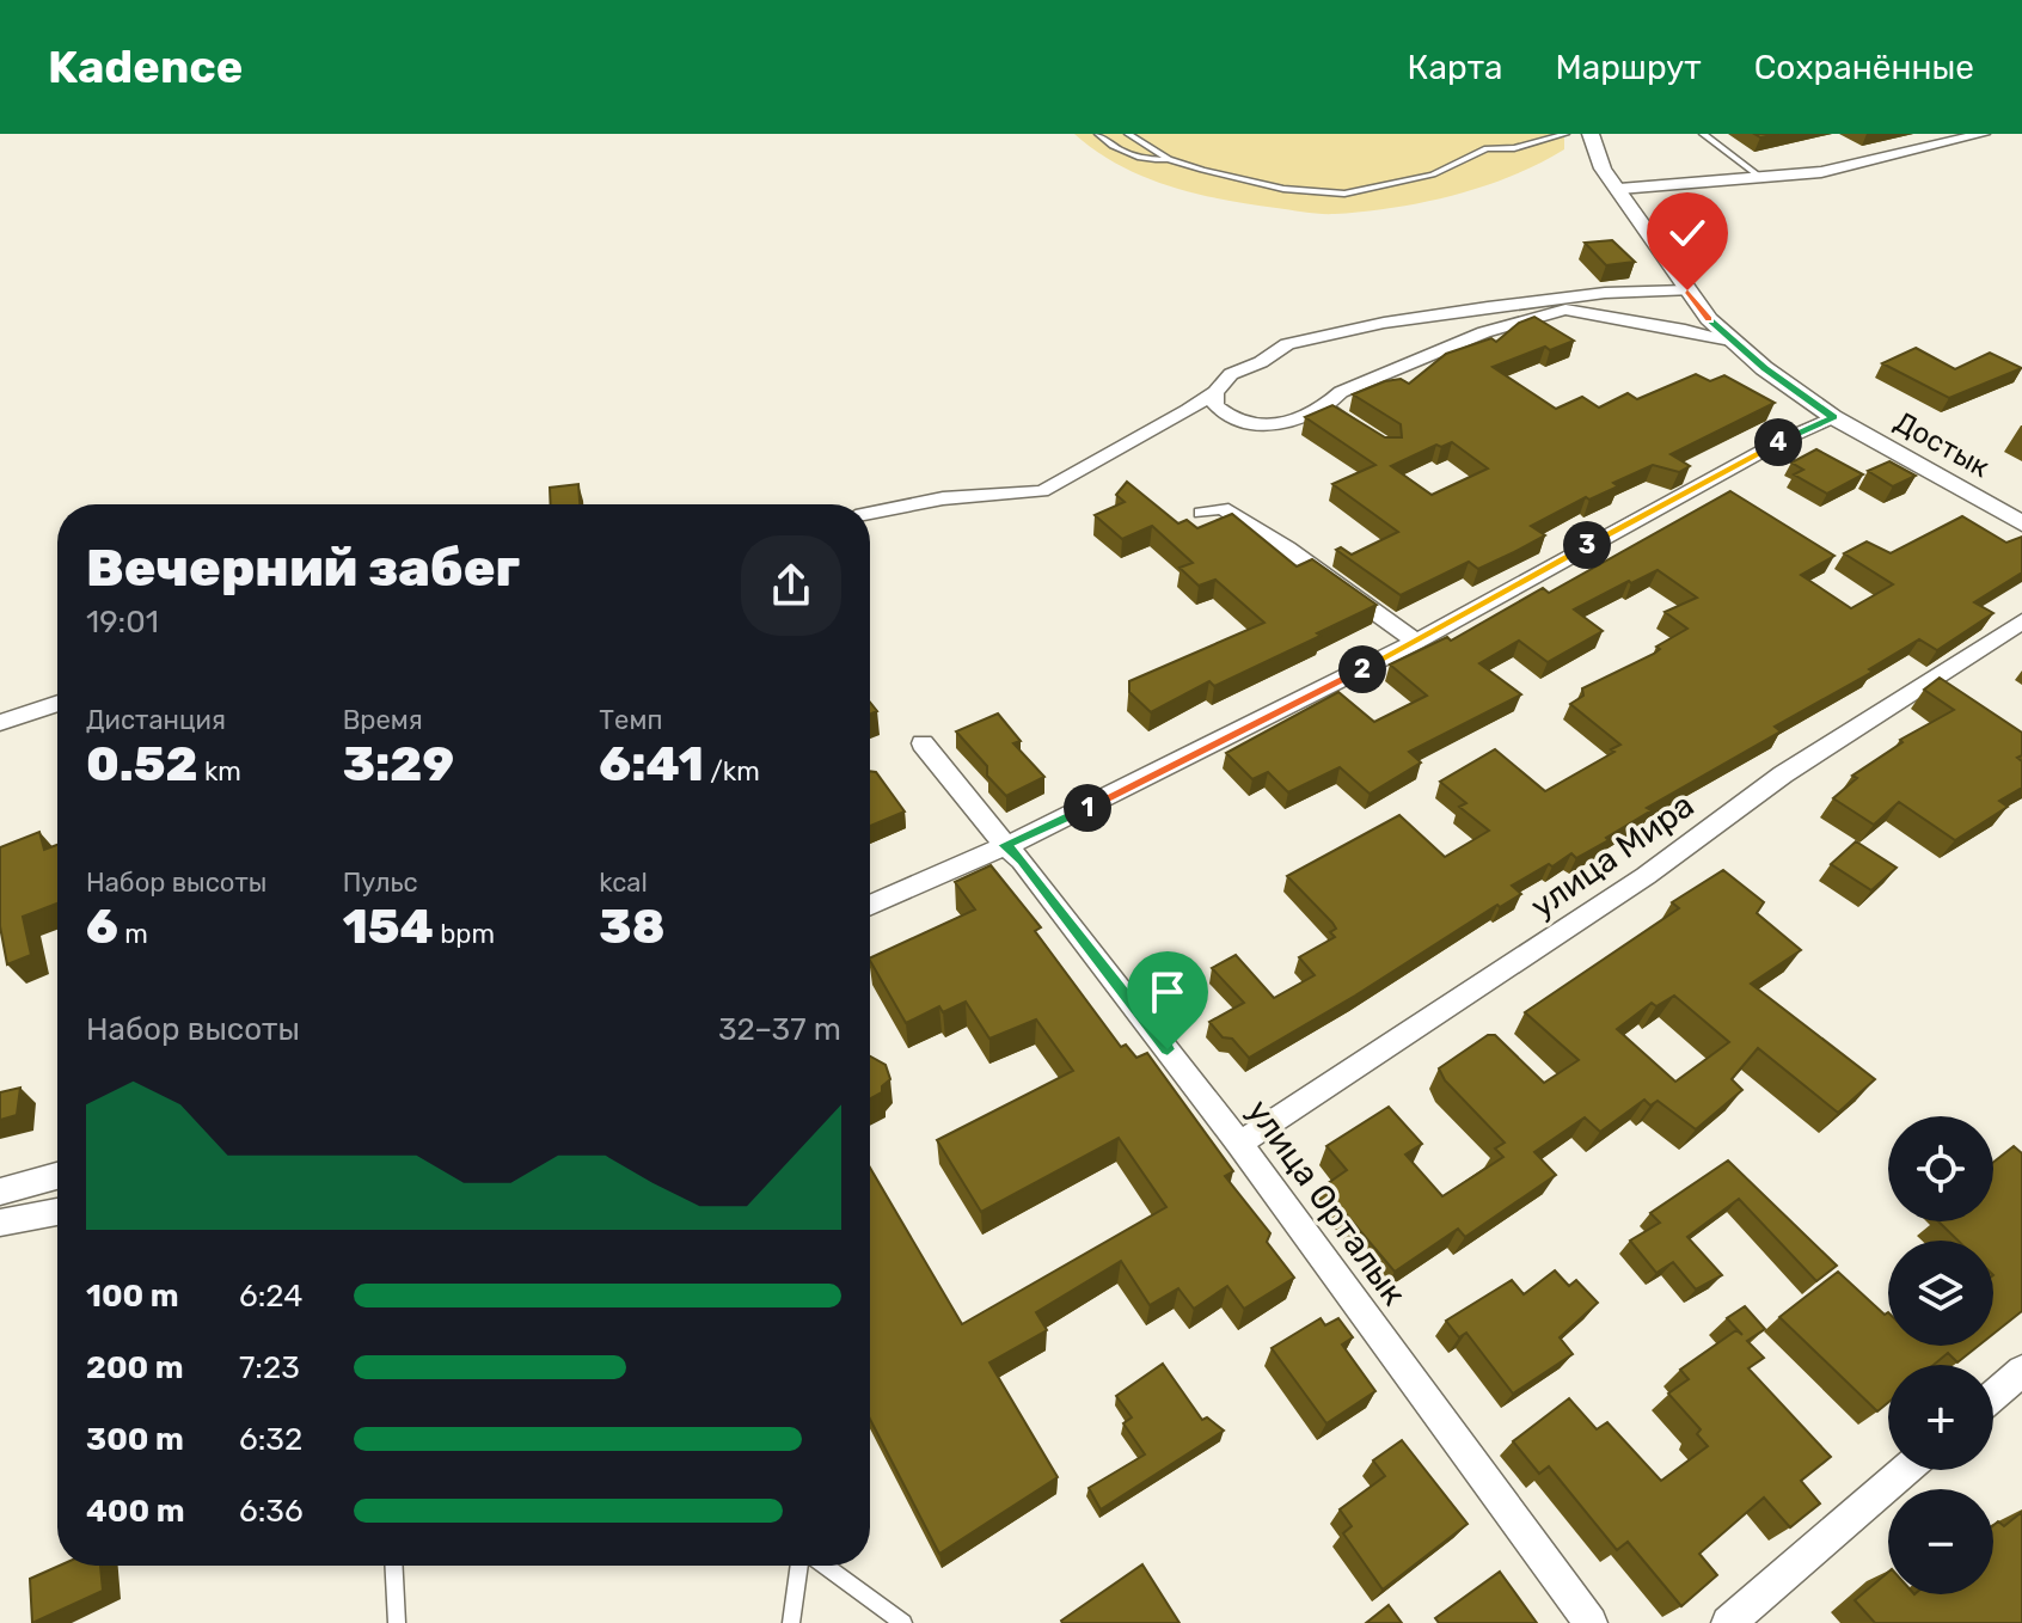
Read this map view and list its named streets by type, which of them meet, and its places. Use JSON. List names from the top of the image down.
{
  "streets": {
    "street": ["Достык", "улица Мира", "улица Орталык"]
  },
  "crossings": [
    ["улица Мира", "улица Орталык"]
  ],
  "page": {
    "header": "Kadence",
    "nav": ["Карта", "Маршрут", "Сохранённые"],
    "pins": [
      "4",
      "3",
      "2",
      "1"
    ],
    "heading": ["Вечерний забег", "19:01"],
    "stats": [
      ["Дистанция", "0.52 km"],
      ["Время", "3:29"],
      ["Темп", "6:41 /km"],
      ["Набор высоты", "6 m"],
      ["Пульс", "154 bpm"],
      ["kcal", "38"]
    ],
    "chart": ["Набор высоты", "32–37 m"],
    "map_buttons": ["+", "−"],
    "list": [
      {
        "name": "100 m",
        "note": "6:24"
      },
      {
        "name": "200 m",
        "note": "7:23"
      },
      {
        "name": "300 m",
        "note": "6:32"
      },
      {
        "name": "400 m",
        "note": "6:36"
      }
    ]
  }
}
